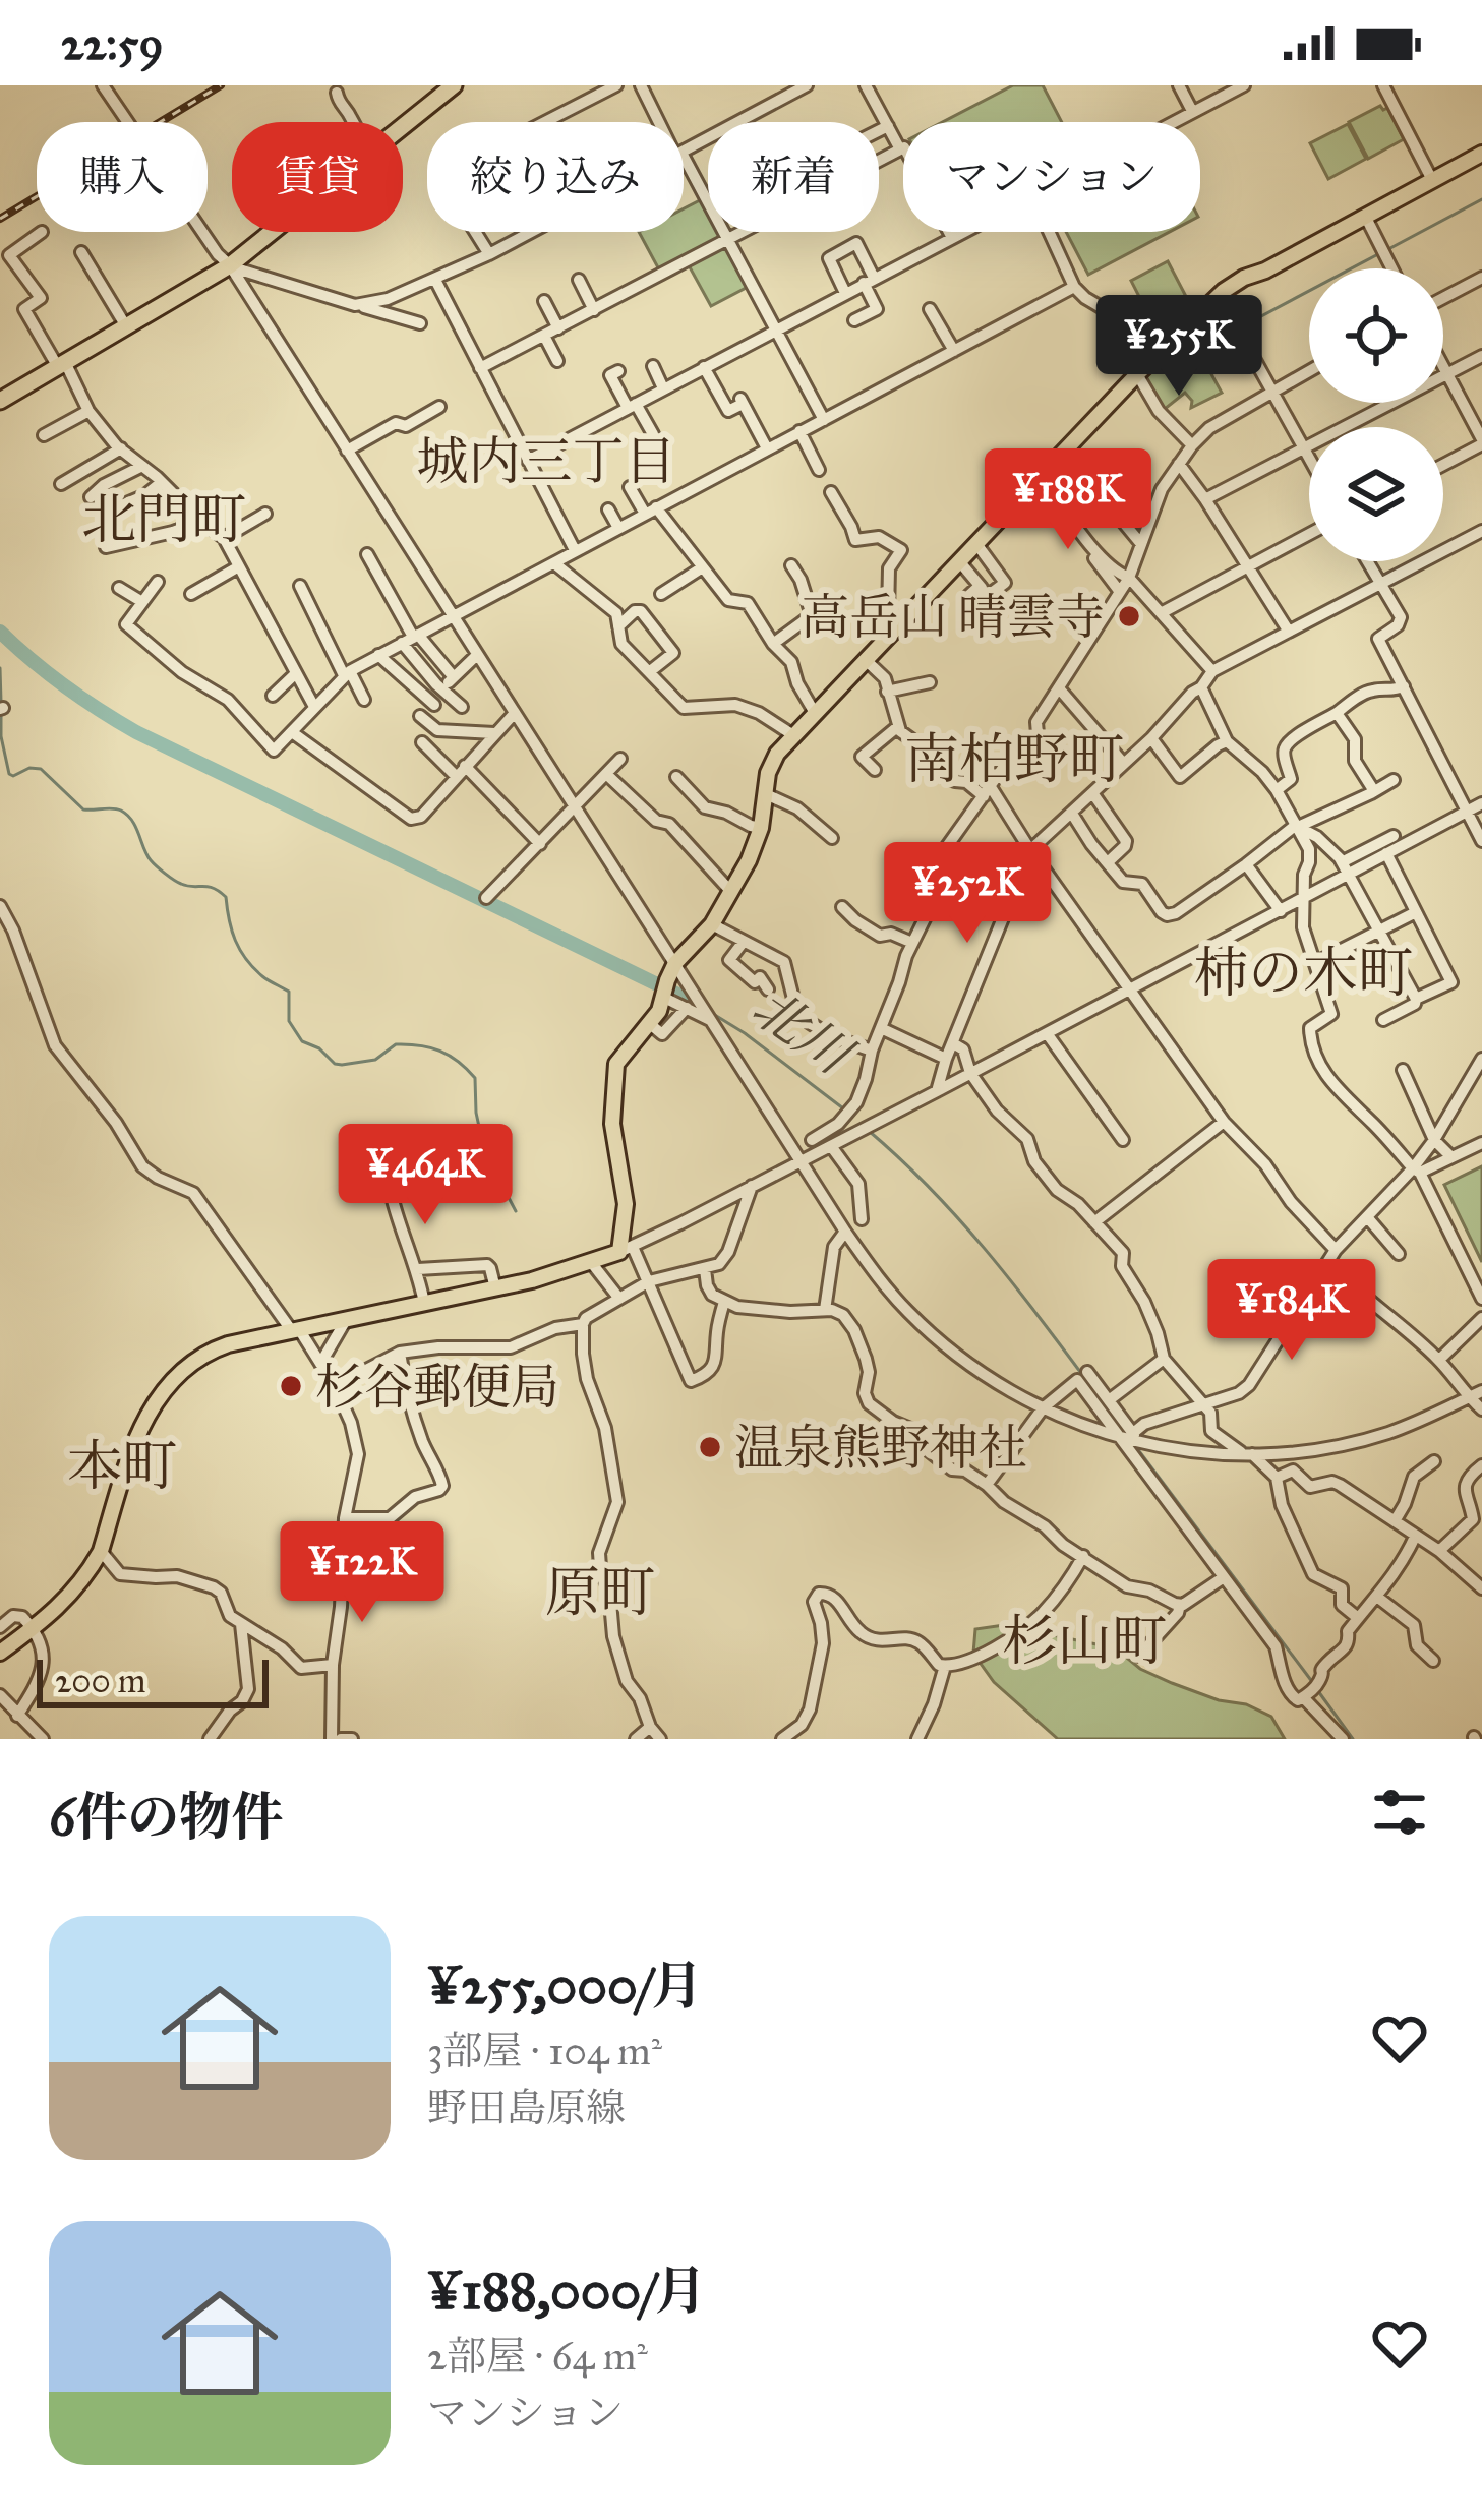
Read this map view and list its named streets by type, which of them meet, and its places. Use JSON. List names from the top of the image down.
{
  "districts": [
    "城内三丁目",
    "北門町",
    "南柏野町",
    "柿の木町",
    "本町",
    "原町",
    "杉山町"
  ],
  "water": ["北川"],
  "places": ["高岳山 晴雲寺", "杉谷郵便局", "温泉熊野神社"],
  "scale_bar": "200 m",
  "page": {
    "status": "22:59",
    "chip": [
      "購入",
      "賃貸",
      "絞り込み",
      "新着",
      "マンション"
    ],
    "price": [
      "¥255K",
      "¥188K",
      "¥252K",
      "¥464K",
      "¥184K",
      "¥122K"
    ],
    "scale": "200 m",
    "heading": "6件の物件",
    "list": [
      {
        "name": "¥255,000/月",
        "note": "3部屋 · 104 m² · 野田島原線"
      },
      {
        "name": "¥188,000/月",
        "note": "2部屋 · 64 m² · マンション"
      }
    ]
  }
}
